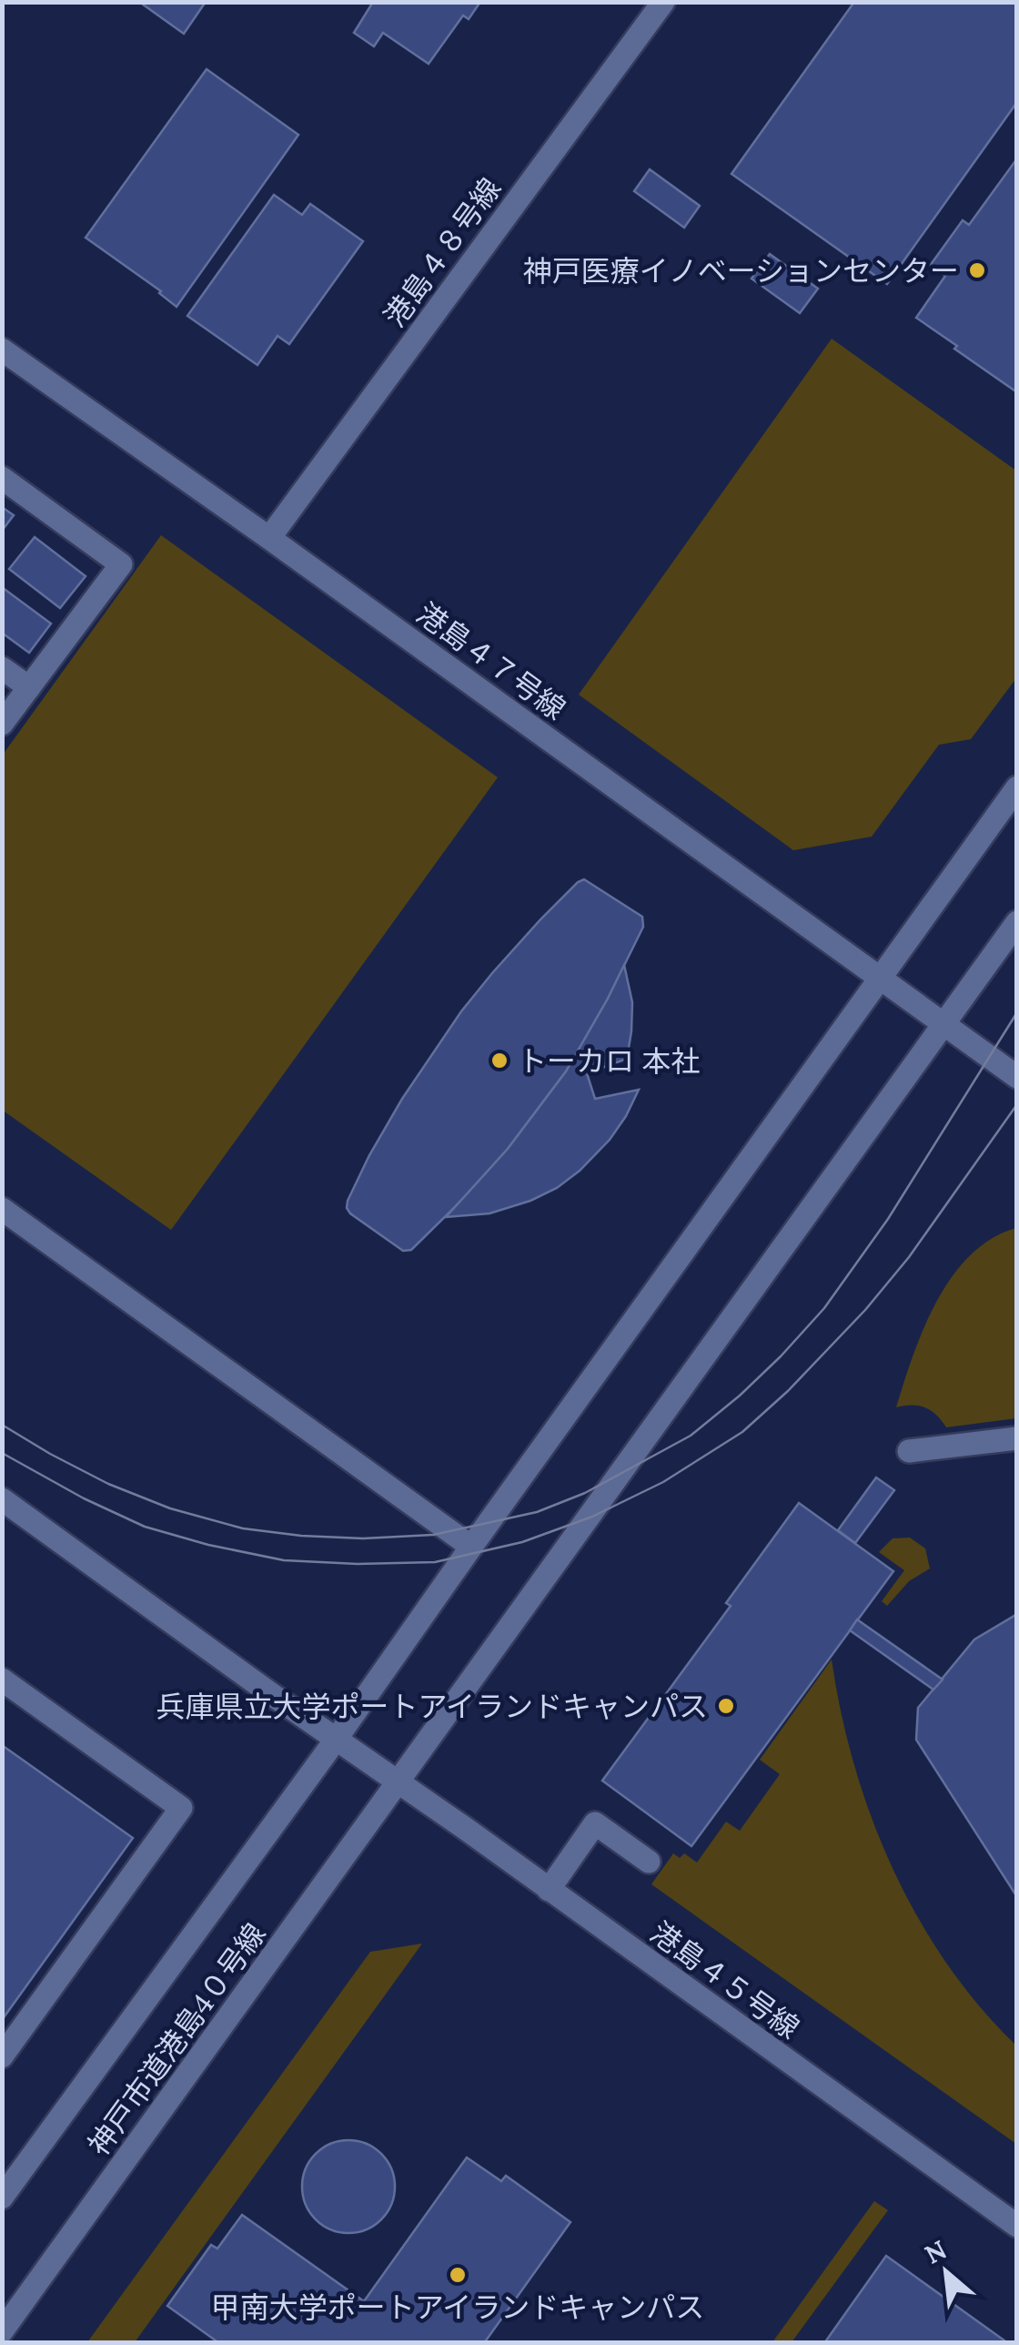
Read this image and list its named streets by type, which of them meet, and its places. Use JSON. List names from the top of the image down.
{
  "streets": {
    "street": [
      "港島４８号線",
      "港島４７号線",
      "港島４５号線",
      "神戸市道港島4０号線"
    ]
  },
  "crossings": [
    ["港島４８号線", "港島４７号線"],
    ["港島４７号線", "神戸市道港島4０号線"],
    ["港島４５号線", "神戸市道港島4０号線"]
  ],
  "places": [
    "神戸医療イノベーションセンター",
    "トーカロ 本社",
    "兵庫県立大学ポートアイランドキャンパス",
    "甲南大学ポートアイランドキャンパス"
  ],
  "north": "top left"
}
